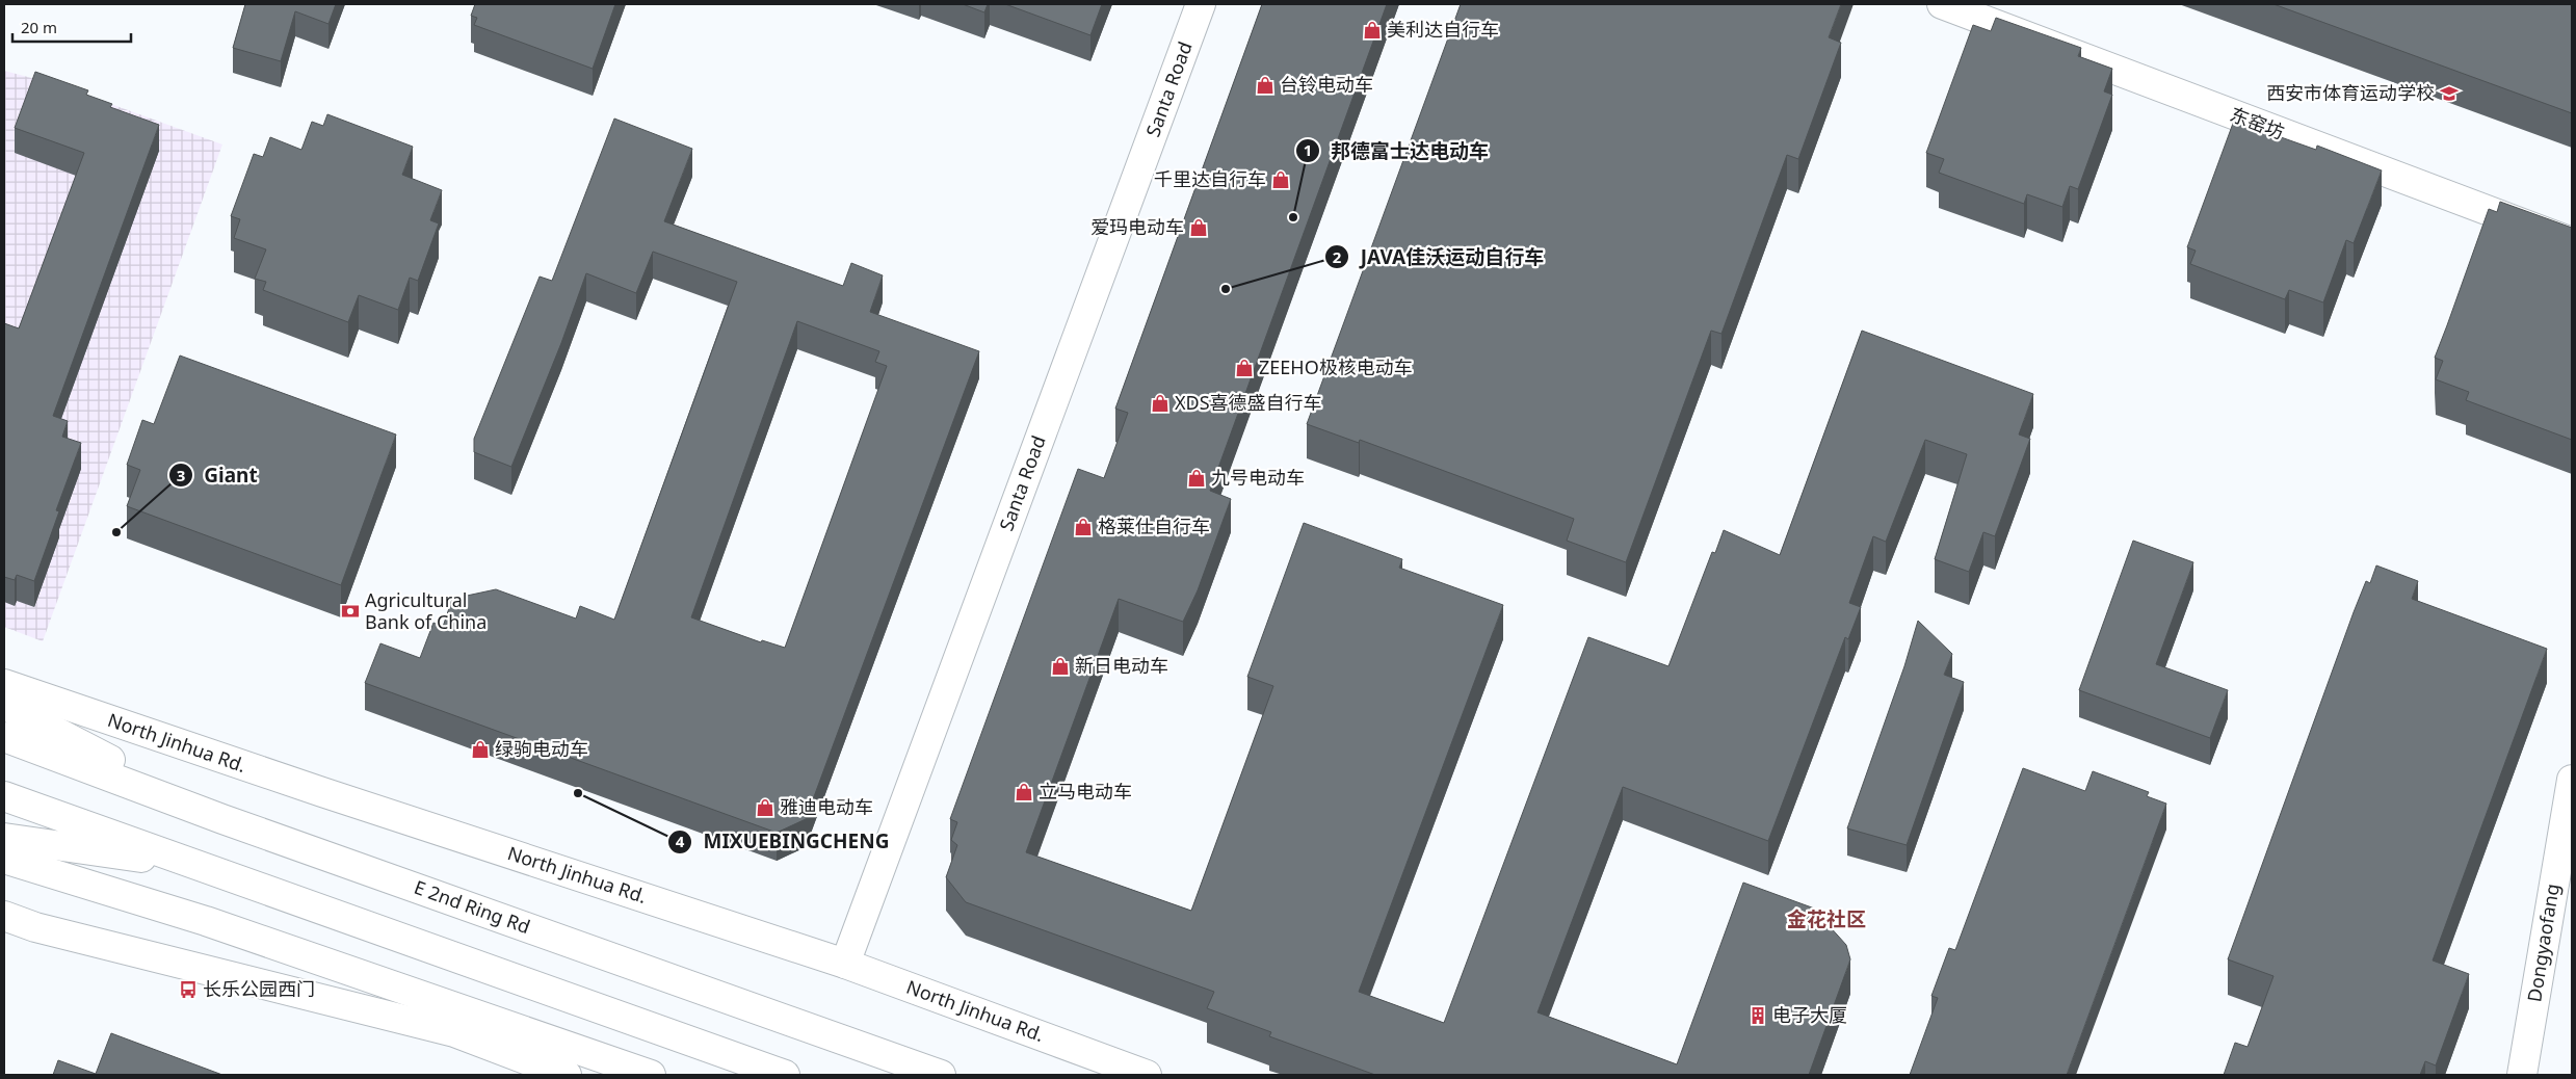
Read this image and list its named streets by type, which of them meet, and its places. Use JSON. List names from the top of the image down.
{
  "streets": {
    "main road": [
      "Santa Road",
      "东窑坊",
      "North Jinhua Rd.",
      "E 2nd Ring Rd",
      "Dongyaofang"
    ]
  },
  "crossings": [
    ["Santa Road", "North Jinhua Rd."]
  ],
  "districts": ["金花社区"],
  "places": {
    "shop": [
      "美利达自行车",
      "台铃电动车",
      "千里达自行车",
      "爱玛电动车",
      "ZEEHO极核电动车",
      "XDS喜德盛自行车",
      "九号电动车",
      "格莱仕自行车",
      "新日电动车",
      "绿驹电动车",
      "立马电动车",
      "雅迪电动车"
    ],
    "school or university": ["西安市体育运动学校"],
    "other": [
      "邦德富士达电动车",
      "JAVA佳沃运动自行车",
      "Giant",
      "MIXUEBINGCHENG"
    ],
    "bank": ["Agricultural Bank of China"],
    "bus stop": ["长乐公园西门"],
    "building": ["电子大厦"]
  },
  "scale_bar": "20 m"
}
